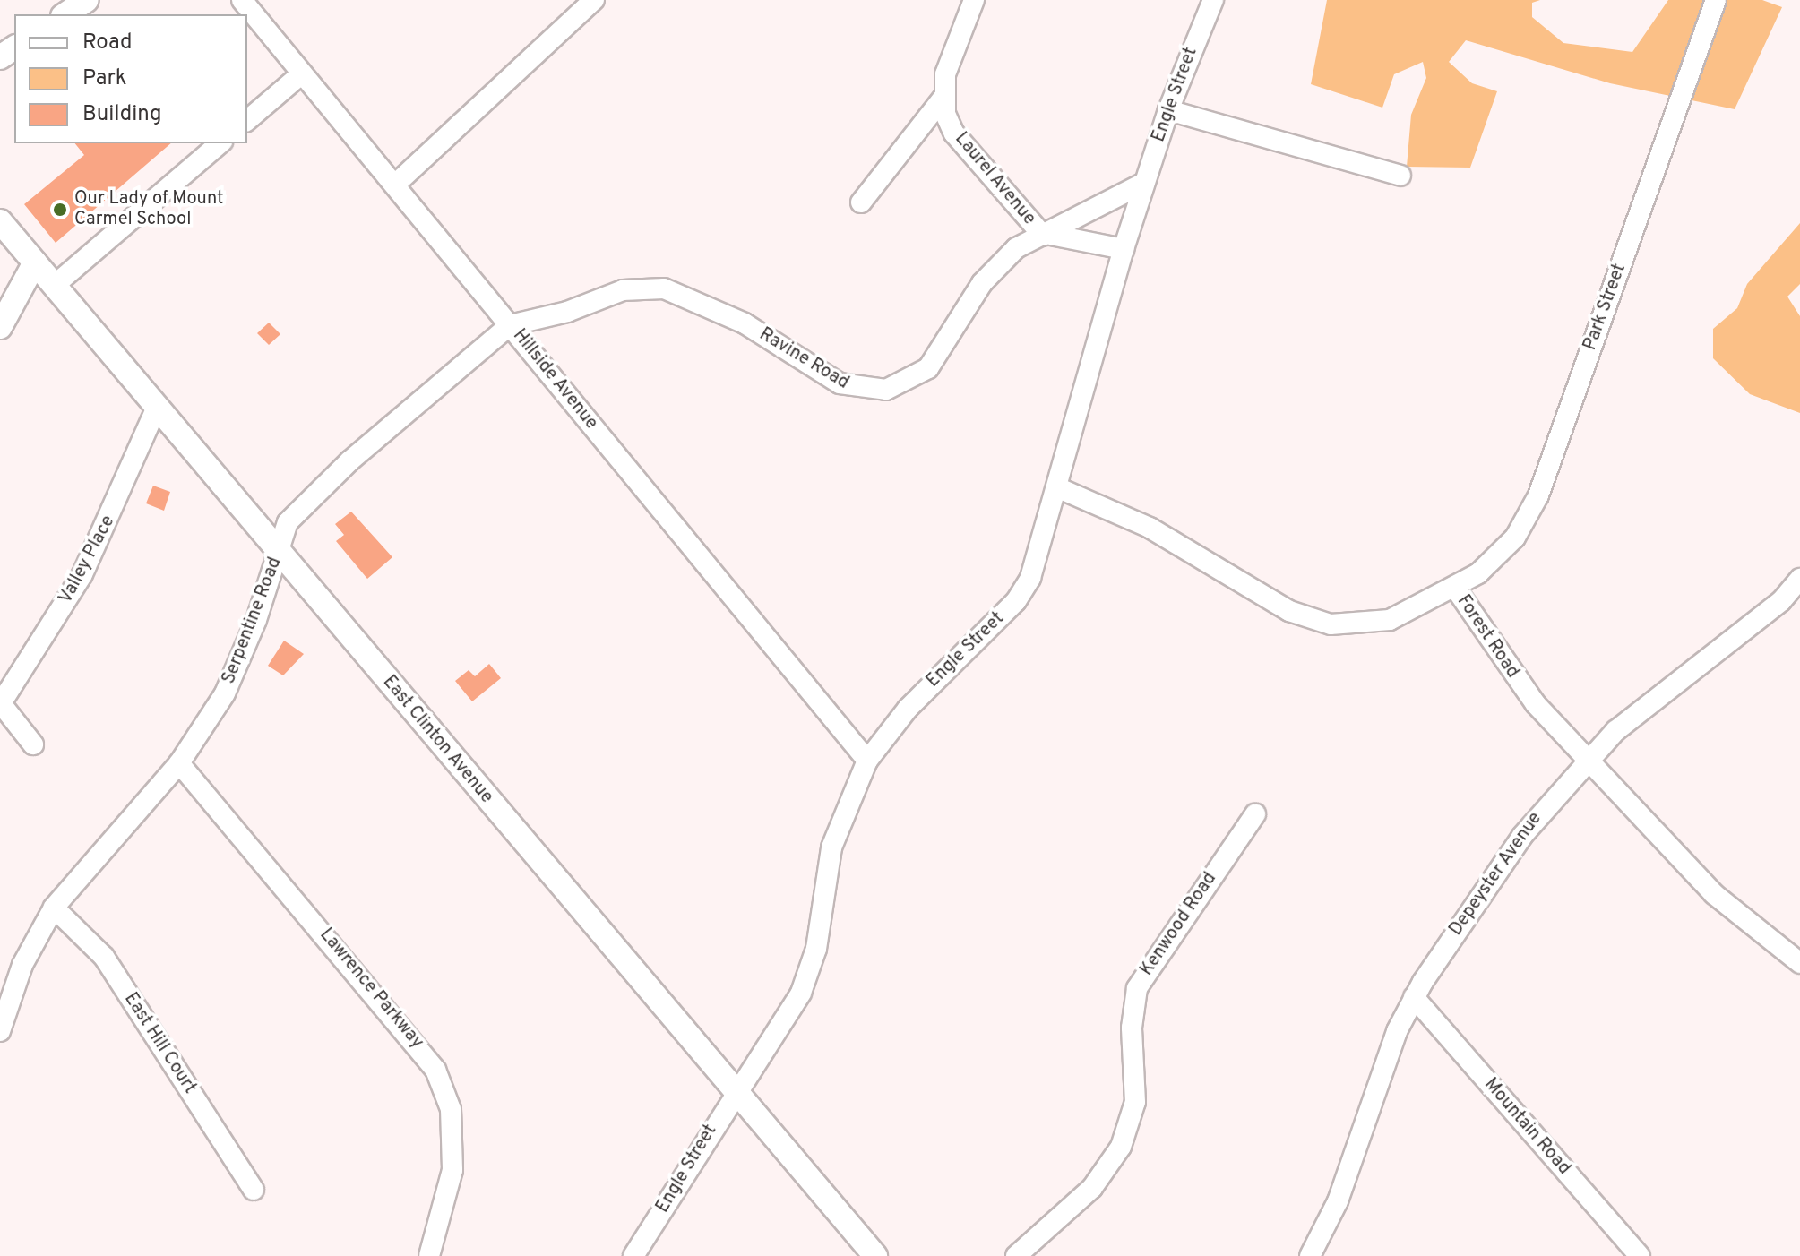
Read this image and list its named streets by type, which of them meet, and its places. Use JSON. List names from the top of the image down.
{
  "streets": {
    "main road": ["East Clinton Avenue"],
    "street": [
      "Engle Street",
      "Laurel Avenue",
      "Park Street",
      "Ravine Road",
      "Hillside Avenue",
      "Valley Place",
      "Serpentine Road",
      "Forest Road",
      "Depeyster Avenue",
      "Kenwood Road",
      "Lawrence Parkway",
      "East Hill Court",
      "Mountain Road"
    ]
  },
  "crossings": [
    ["Engle Street", "Ravine Road"],
    ["Engle Street", "Hillside Avenue"],
    ["Engle Street", "Forest Road"],
    ["Engle Street", "East Clinton Avenue"],
    ["Laurel Avenue", "Ravine Road"],
    ["Park Street", "Forest Road"],
    ["Ravine Road", "Hillside Avenue"],
    ["Ravine Road", "Serpentine Road"],
    ["Hillside Avenue", "Serpentine Road"],
    ["Valley Place", "East Clinton Avenue"],
    ["Serpentine Road", "East Clinton Avenue"],
    ["Serpentine Road", "Lawrence Parkway"],
    ["Serpentine Road", "East Hill Court"],
    ["Forest Road", "Depeyster Avenue"],
    ["Depeyster Avenue", "Mountain Road"]
  ],
  "places": ["Our Lady of Mount Carmel School"],
  "legend": ["Road", "Park", "Building"]
}
